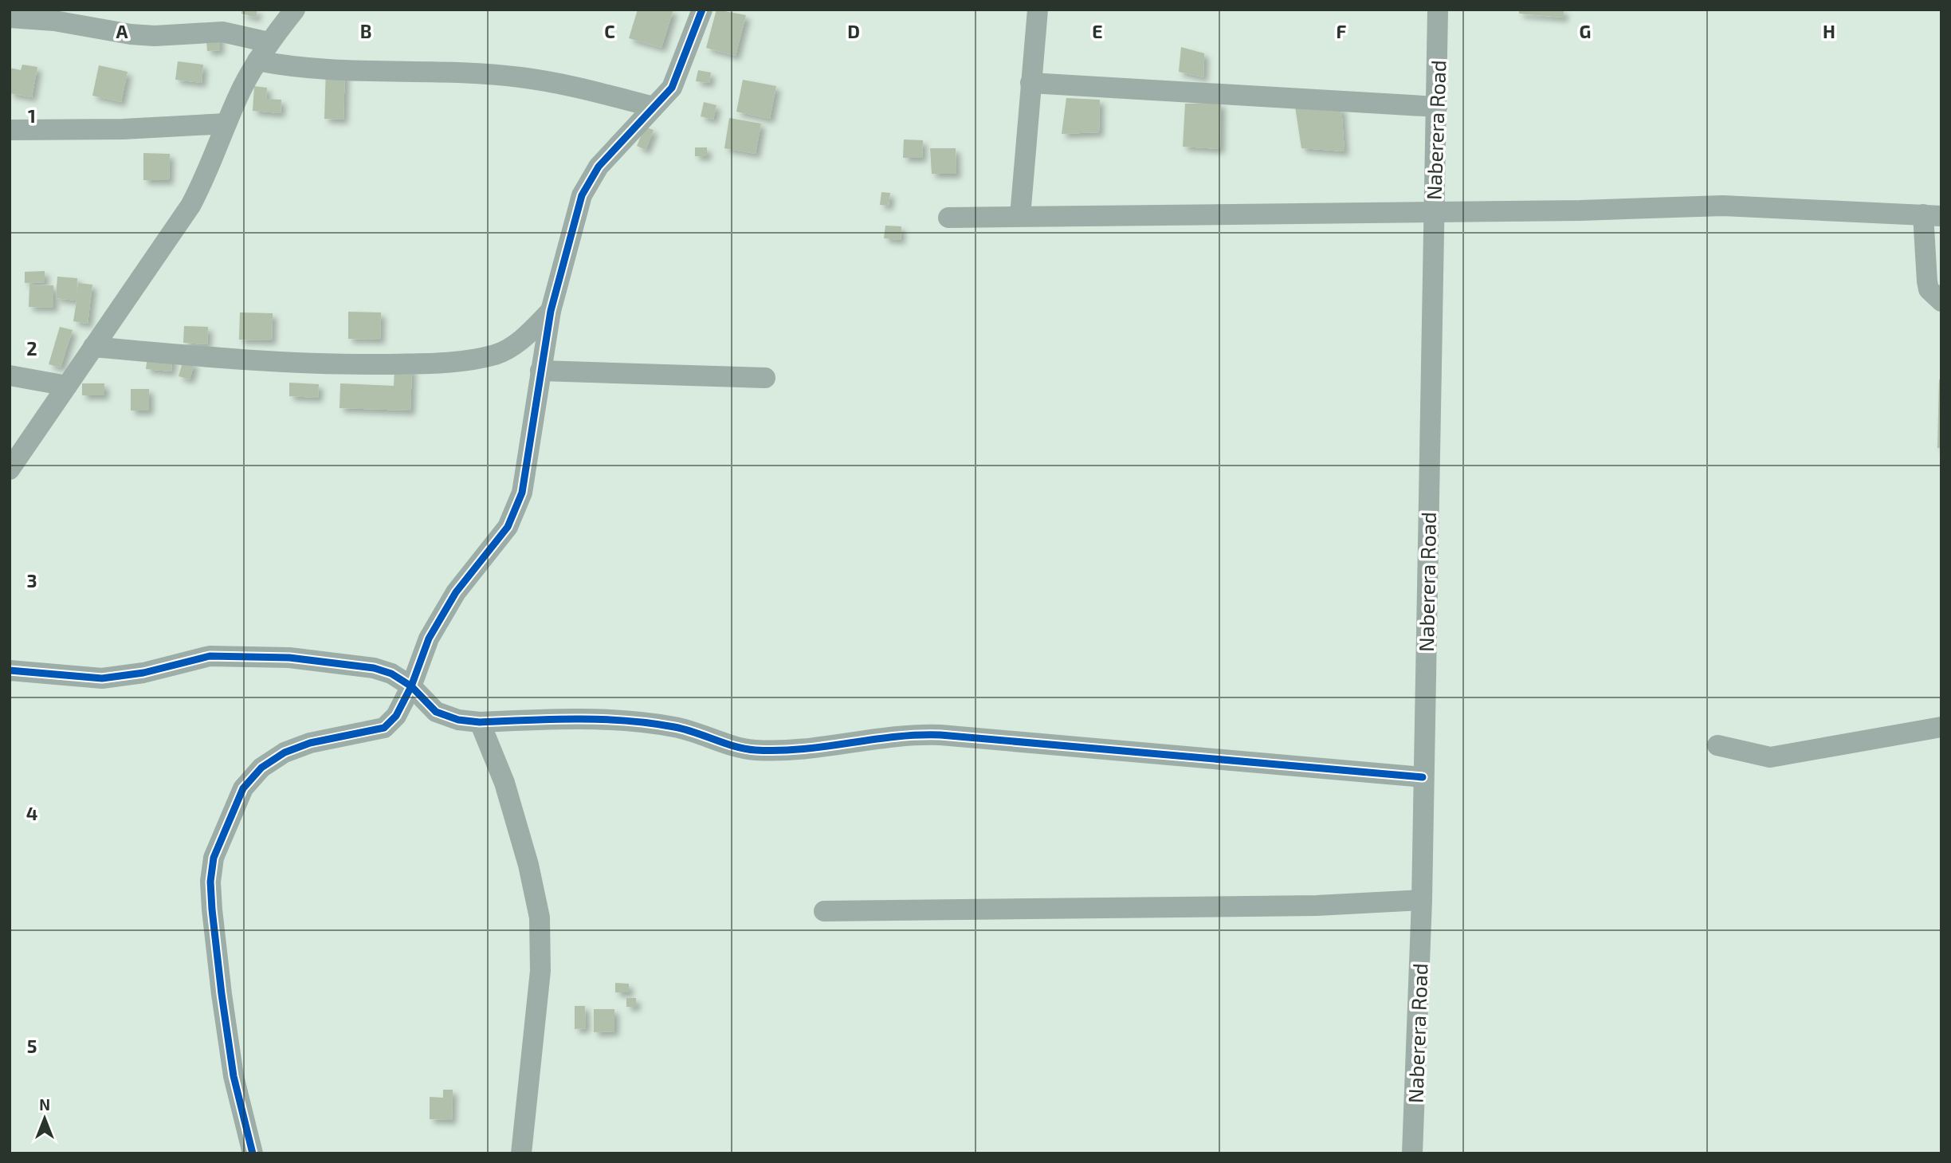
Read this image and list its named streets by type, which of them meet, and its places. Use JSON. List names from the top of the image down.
{
  "streets": {
    "street": ["Naberera Road"]
  },
  "north": "top",
  "grid": {
    "columns": [
      "A",
      "B",
      "C",
      "D",
      "E",
      "F",
      "G",
      "H"
    ],
    "rows": [
      "1",
      "2",
      "3",
      "4",
      "5"
    ]
  }
}
